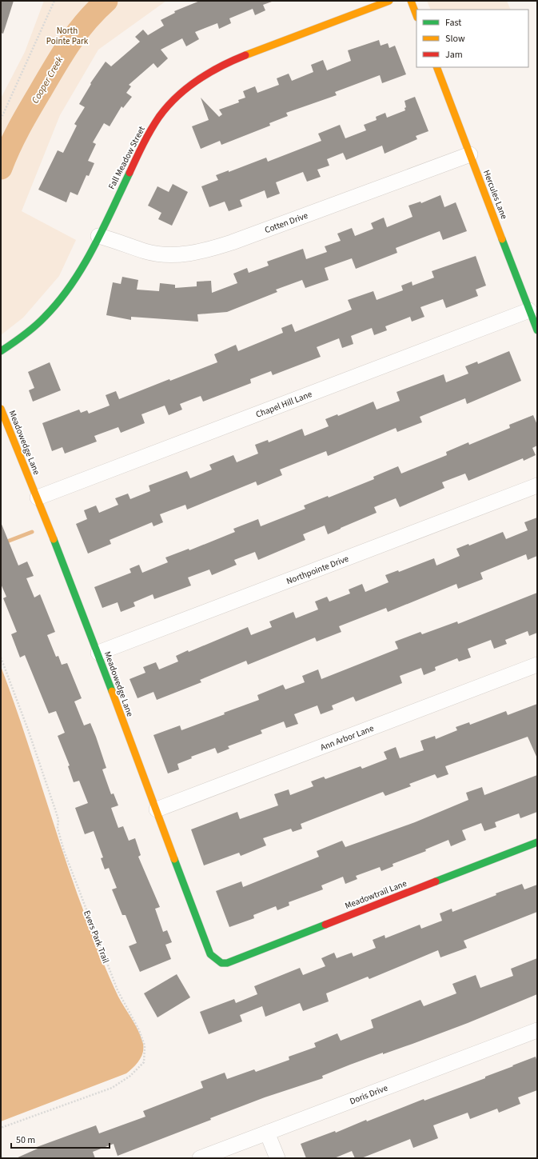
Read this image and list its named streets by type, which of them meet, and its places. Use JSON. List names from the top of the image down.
{
  "streets": {
    "street": [
      "Fall Meadow Street",
      "Hercules Lane",
      "Cotten Drive",
      "Chapel Hill Lane",
      "Meadowedge Lane",
      "Northpointe Drive",
      "Ann Arbor Lane",
      "Meadowtrail Lane",
      "Doris Drive"
    ],
    "path": ["Evers Park Trail"]
  },
  "crossings": [
    ["Fall Meadow Street", "Cotten Drive"],
    ["Hercules Lane", "Cotten Drive"],
    ["Hercules Lane", "Chapel Hill Lane"],
    ["Chapel Hill Lane", "Meadowedge Lane"],
    ["Meadowedge Lane", "Northpointe Drive"],
    ["Meadowedge Lane", "Ann Arbor Lane"],
    ["Meadowedge Lane", "Meadowtrail Lane"]
  ],
  "water": ["Cooper Creek"],
  "parks": ["North Pointe Park"],
  "legend": ["Fast", "Slow", "Jam"],
  "scale_bar": "50 m"
}
